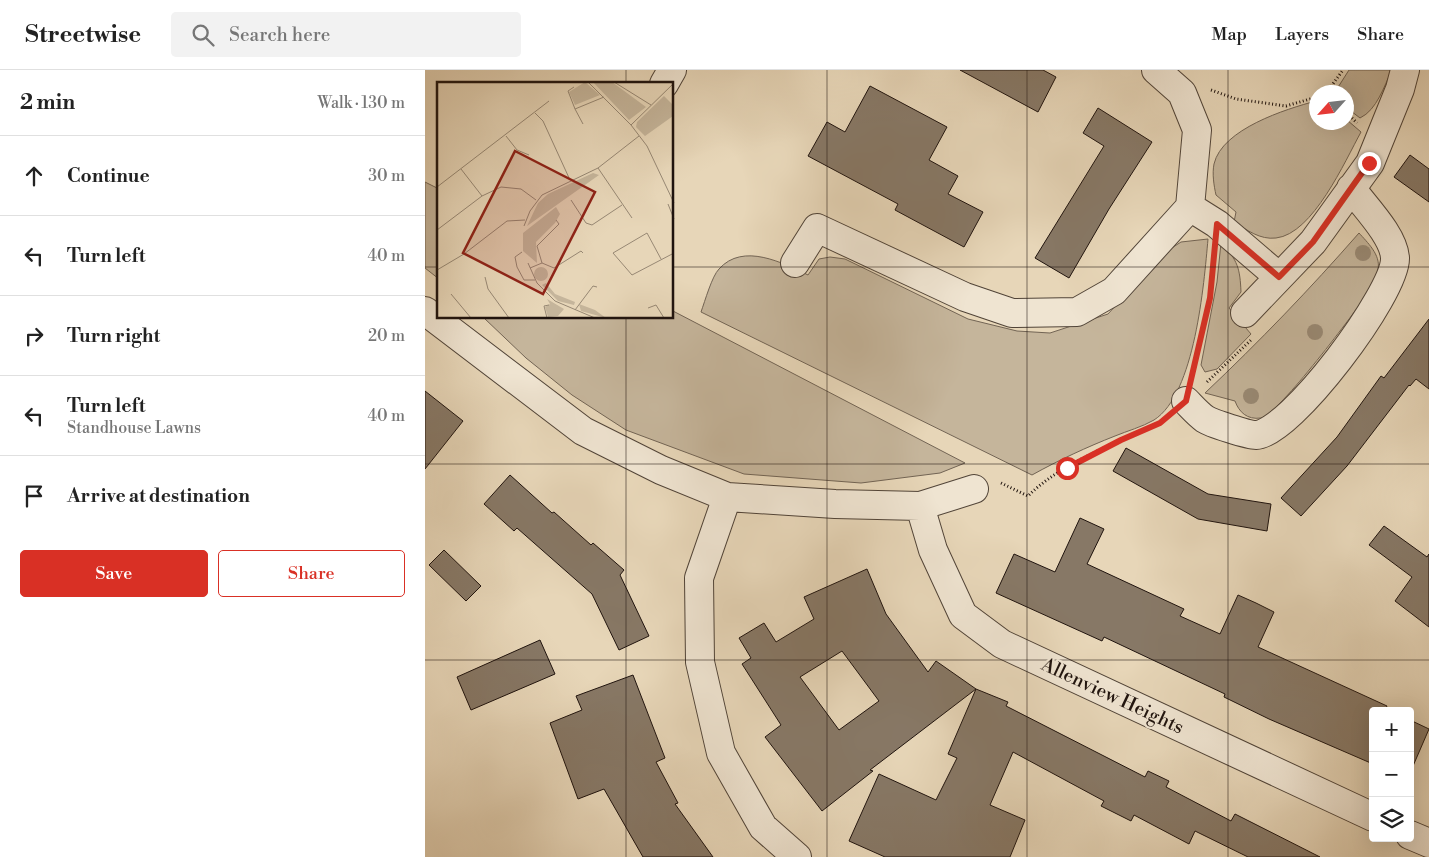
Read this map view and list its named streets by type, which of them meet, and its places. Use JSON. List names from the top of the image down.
{
  "streets": {
    "street": ["Allenview Heights"]
  },
  "north": "bottom left",
  "page": {
    "header": "Streetwise",
    "search": "Search here",
    "nav": ["Map", "Layers", "Share"],
    "heading": ["2 min", "Walk · 130 m"],
    "list": [
      ["Continue", "30 m"],
      ["Turn left", "40 m"],
      ["Turn right", "20 m"],
      ["Turn left", "Standhouse Lawns", "40 m"],
      "Arrive at destination"
    ],
    "buttons": ["Save", "Share"],
    "map_buttons": ["+", "−"]
  }
}
